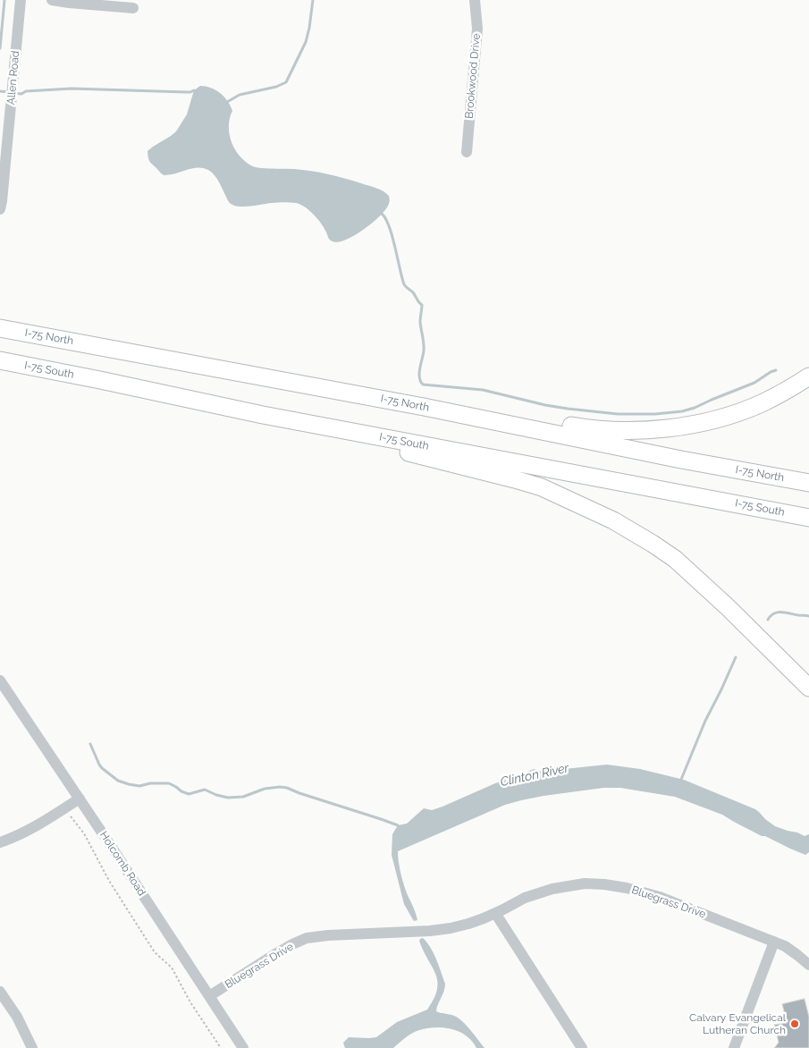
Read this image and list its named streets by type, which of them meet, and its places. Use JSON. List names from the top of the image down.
{
  "streets": {
    "highway": ["I-75 North", "I-75 South"],
    "street": [
      "Brookwood Drive",
      "Allen Road",
      "Holcomb Road",
      "Bluegrass Drive"
    ]
  },
  "crossings": [
    ["Holcomb Road", "Bluegrass Drive"]
  ],
  "water": ["Clinton River"],
  "places": ["Calvary Evangelical Lutheran Church"]
}
